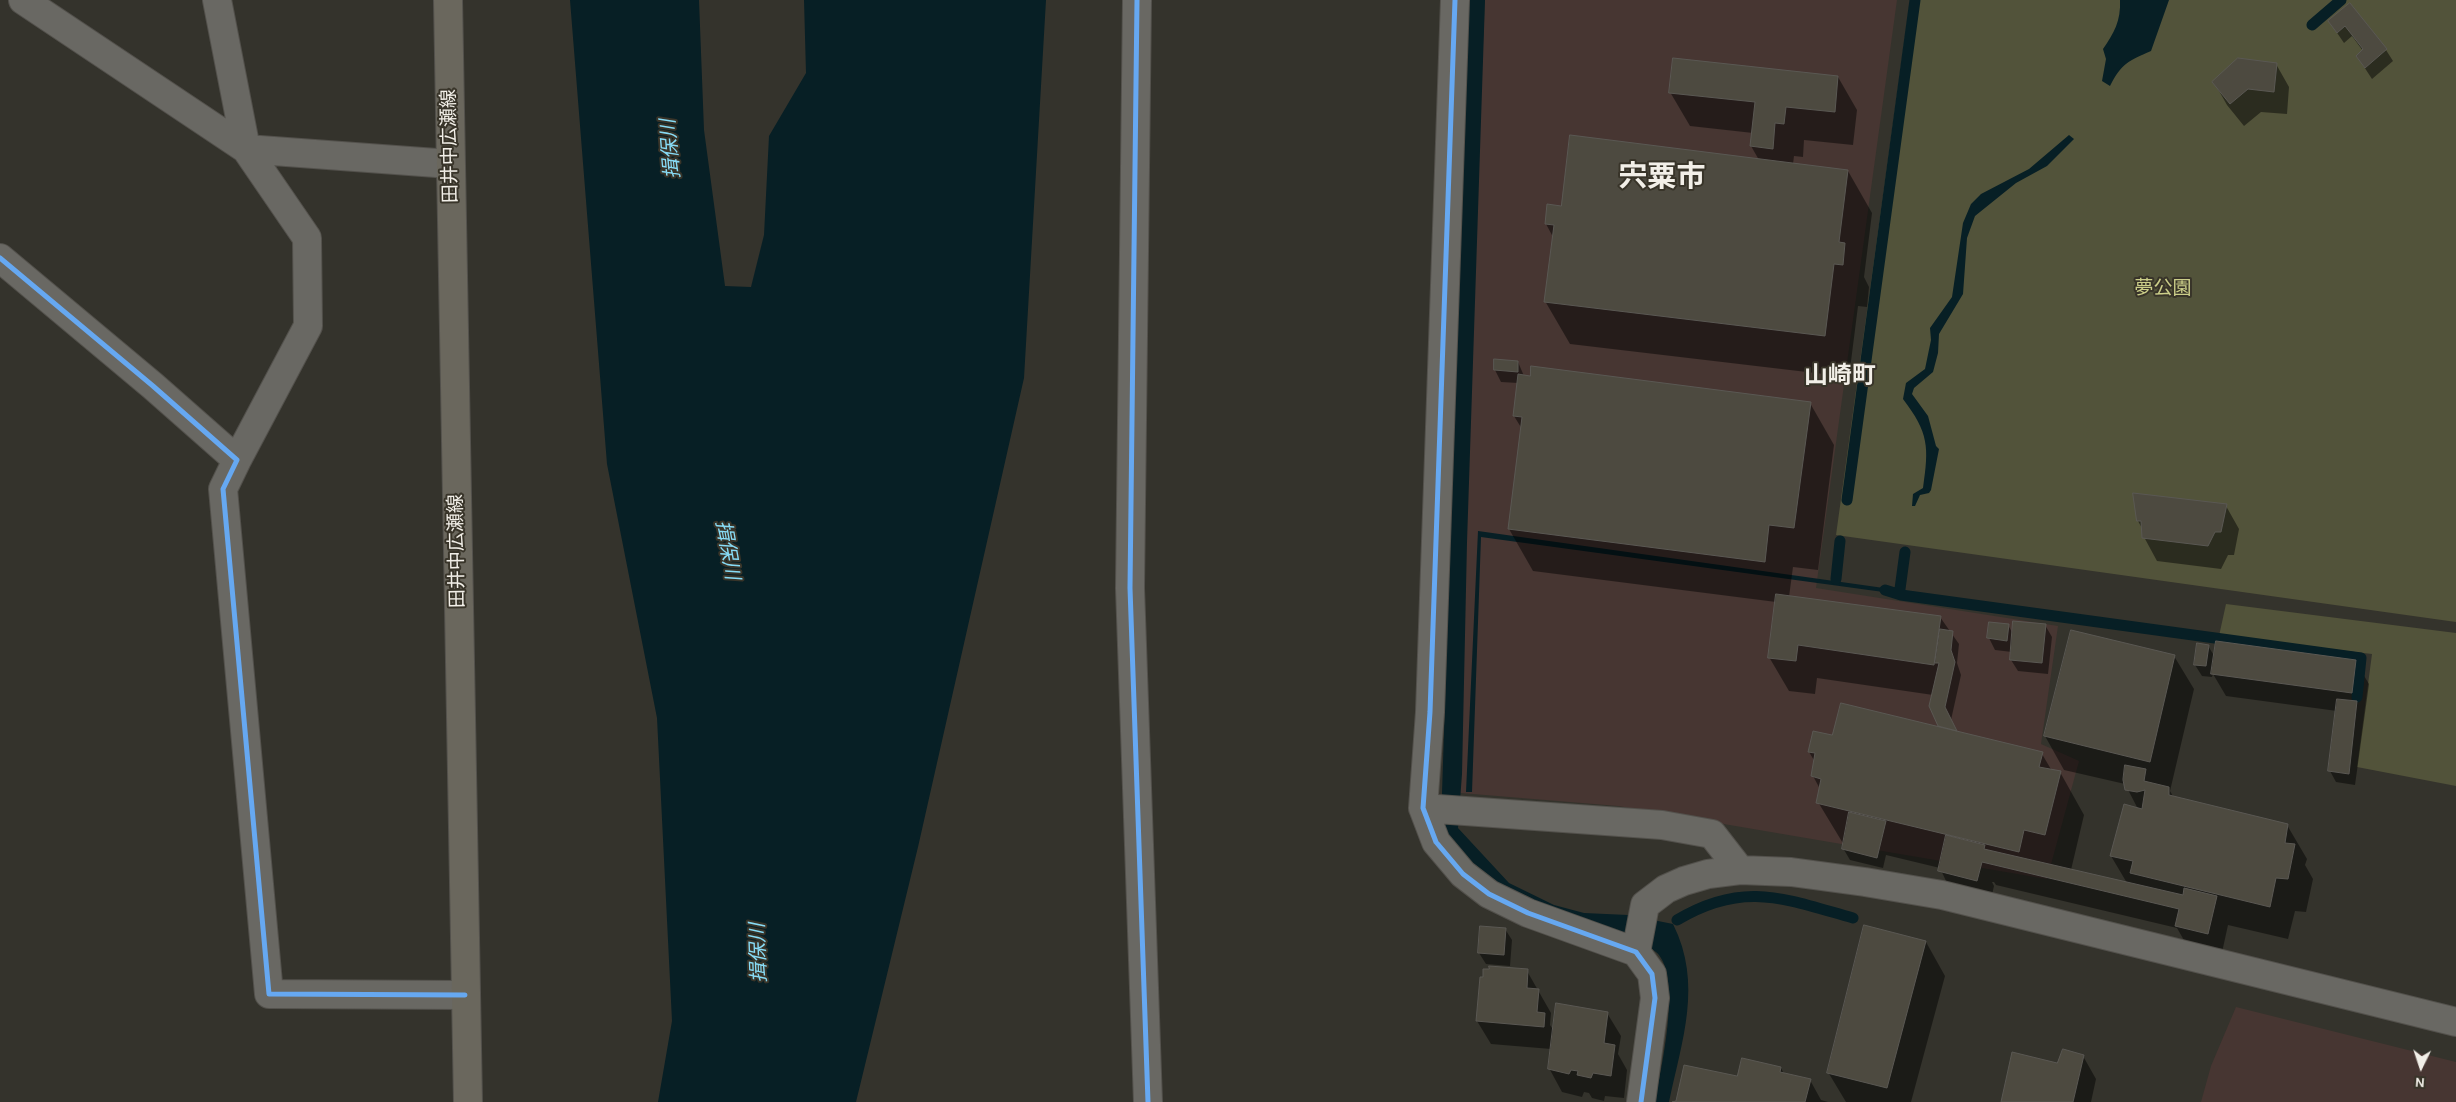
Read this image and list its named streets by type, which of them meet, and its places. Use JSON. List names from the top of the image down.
{
  "streets": {
    "main road": ["田井中広瀬線"]
  },
  "districts": ["宍粟市", "山崎町"],
  "water": ["揖保川"],
  "parks": ["夢公園"],
  "north": "bottom"
}
